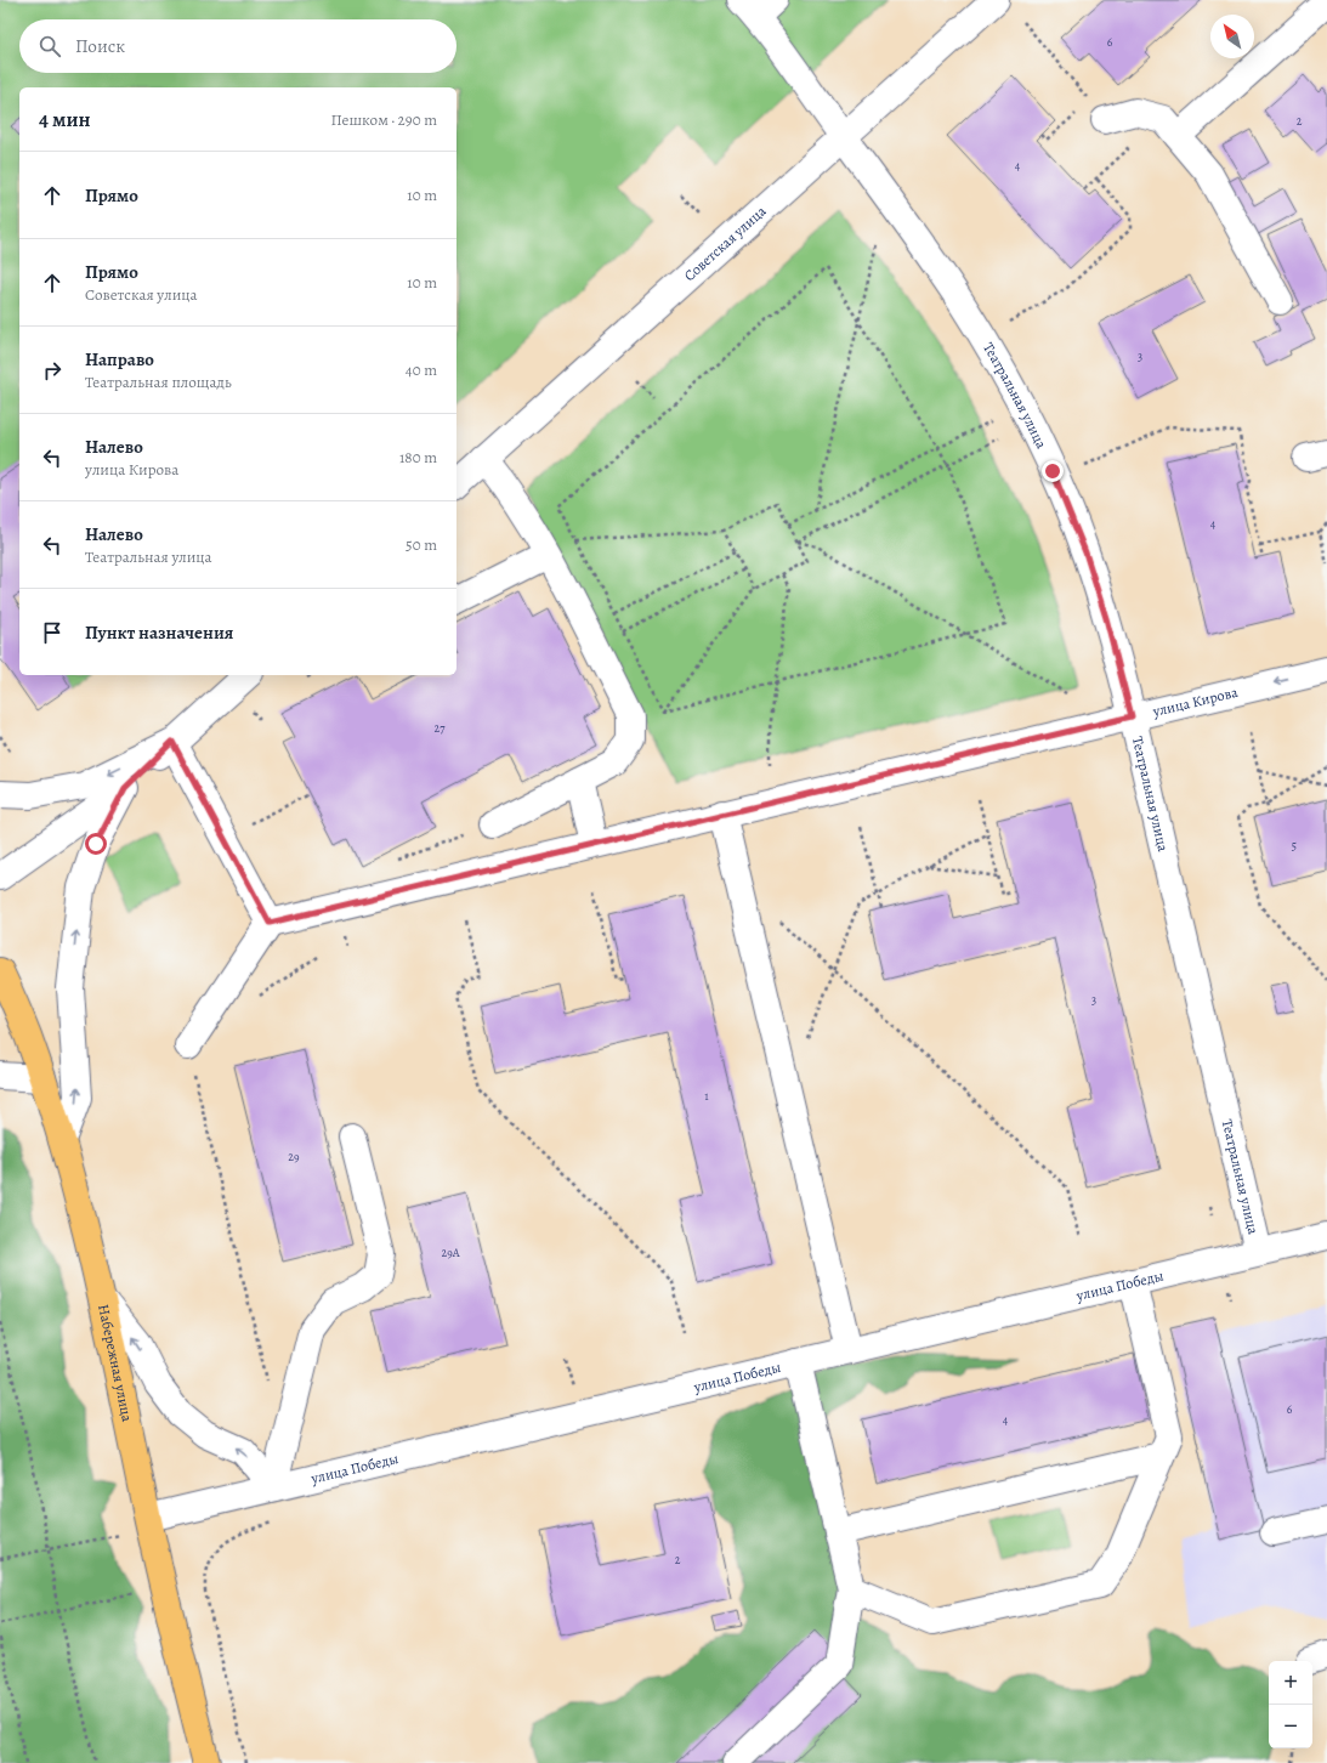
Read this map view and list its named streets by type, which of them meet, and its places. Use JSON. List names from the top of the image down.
{
  "streets": {
    "main road": ["Набережная улица"],
    "street": [
      "Советская улица",
      "Театральная улица",
      "улица Кирова",
      "улица Победы"
    ]
  },
  "crossings": [
    ["Советская улица", "Театральная улица"],
    ["Театральная улица", "улица Кирова"],
    ["Театральная улица", "улица Победы"],
    ["улица Победы", "Набережная улица"]
  ],
  "house_numbers": [
    "6",
    "2",
    "4",
    "3",
    "4",
    "27",
    "5",
    "3",
    "1",
    "29",
    "29А",
    "6",
    "4",
    "2"
  ],
  "north": "top left",
  "page": {
    "search": "Поиск",
    "heading": ["4 мин", "Пешком · 290 m"],
    "list": [
      ["Прямо", "10 m"],
      ["Прямо", "Советская улица", "10 m"],
      ["Направо", "Театральная площадь", "40 m"],
      ["Налево", "улица Кирова", "180 m"],
      ["Налево", "Театральная улица", "50 m"],
      "Пункт назначения"
    ],
    "map_buttons": ["+", "−"]
  }
}
